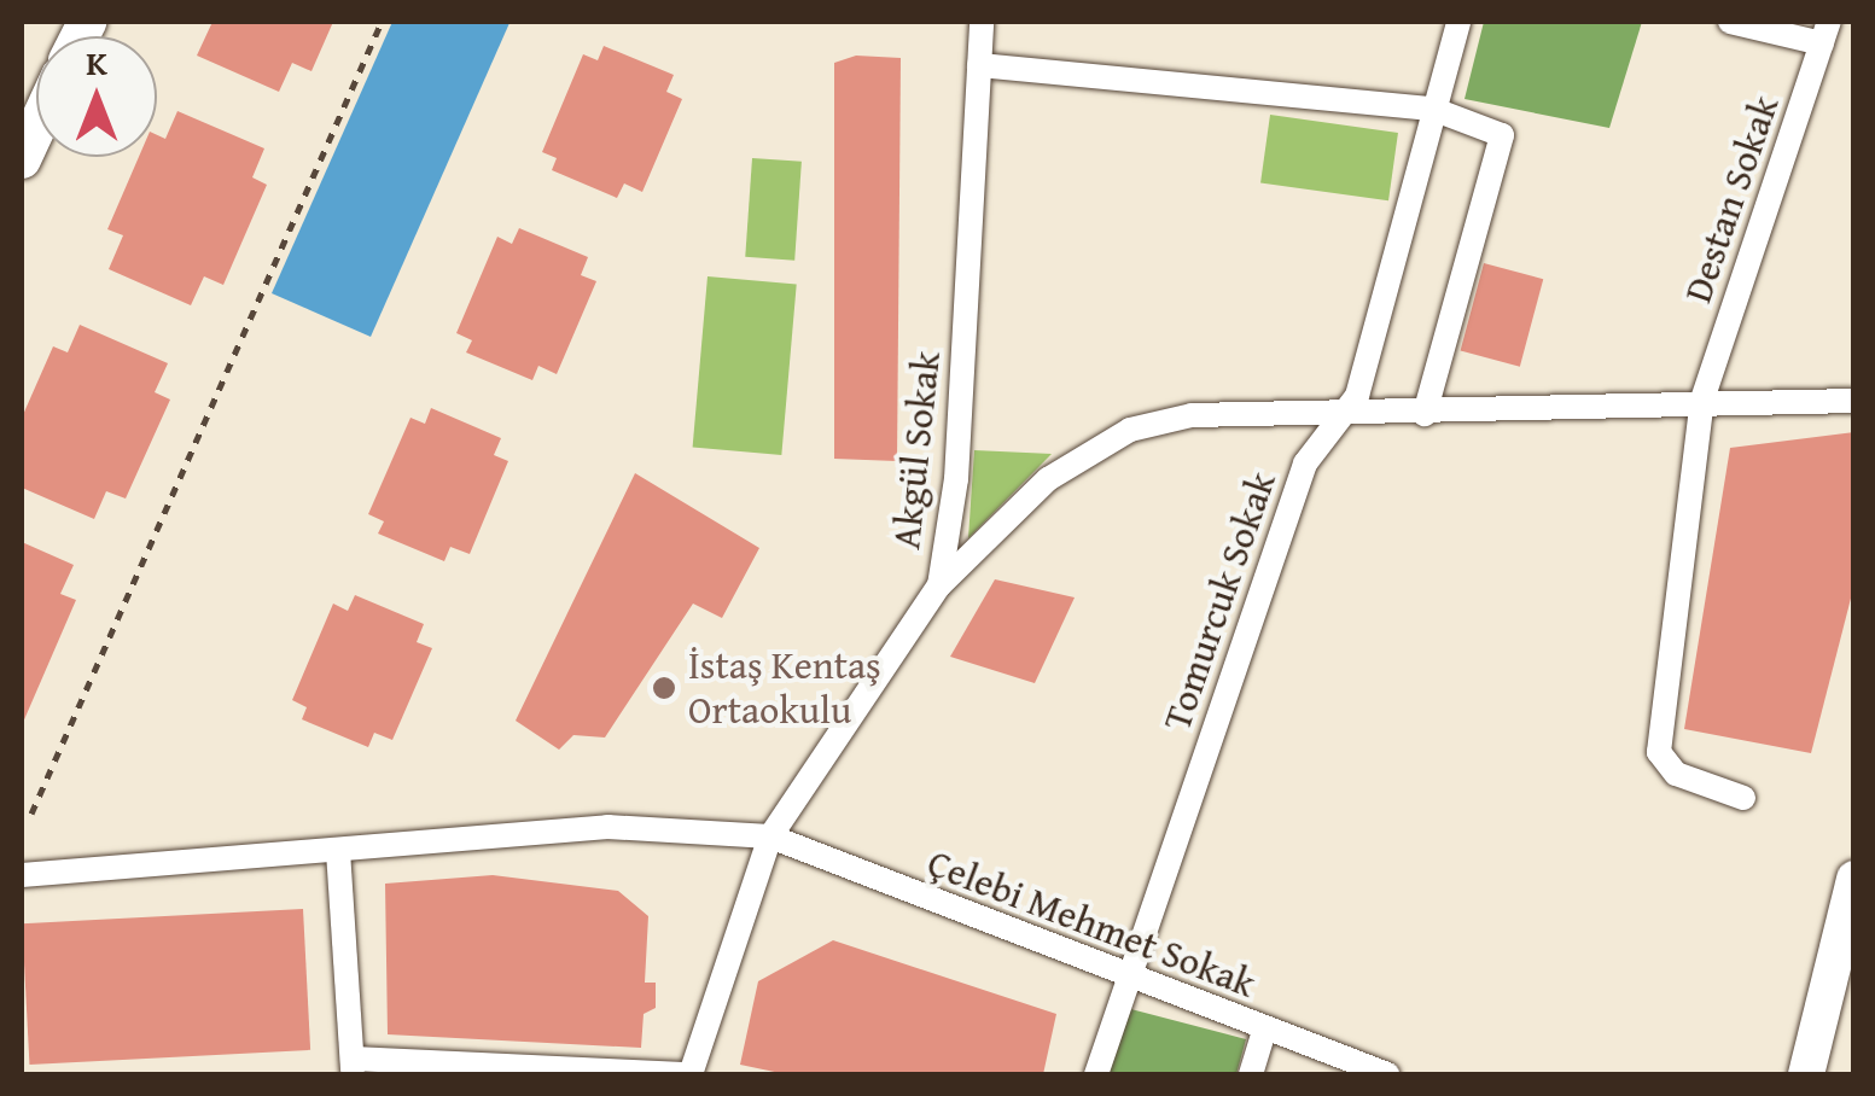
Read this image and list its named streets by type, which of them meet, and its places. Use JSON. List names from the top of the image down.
{
  "streets": {
    "street": [
      "Destan Sokak",
      "Akgül Sokak",
      "Tomurcuk Sokak",
      "Çelebi Mehmet Sokak"
    ]
  },
  "crossings": [
    ["Akgül Sokak", "Çelebi Mehmet Sokak"],
    ["Tomurcuk Sokak", "Çelebi Mehmet Sokak"]
  ],
  "places": ["İstaş Kentaş Ortaokulu"],
  "north": "top"
}
